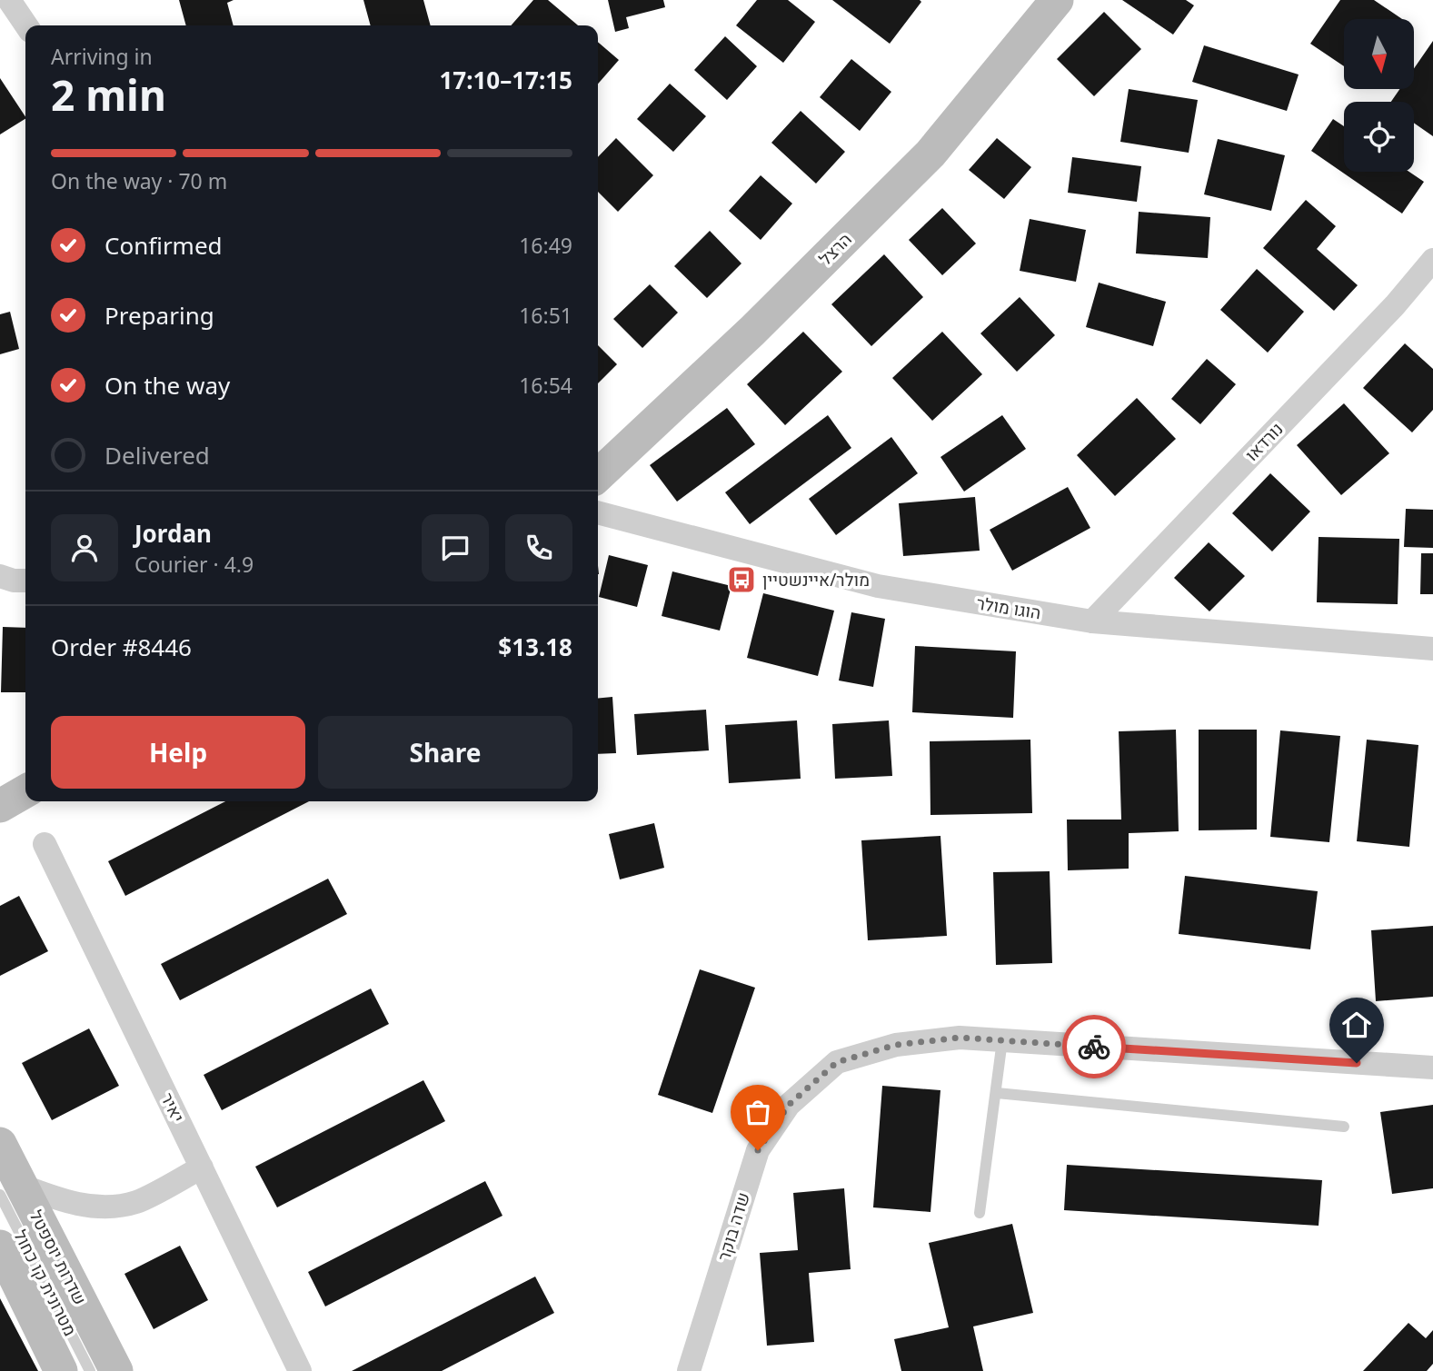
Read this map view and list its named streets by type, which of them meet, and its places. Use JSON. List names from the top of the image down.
{
  "streets": {
    "street": [
      "הרצל",
      "נורדאו",
      "הוגו מולר",
      "יאיר",
      "שדה בוקר",
      "שדרות יוספטל"
    ],
    "lane": ["מטרונית קו כחול"]
  },
  "crossings": [
    ["נורדאו", "הוגו מולר"],
    ["שדרות יוספטל", "מטרונית קו כחול"]
  ],
  "places": {
    "bus stop": ["מולר/איינשטיין"]
  },
  "north": "bottom",
  "page": {
    "heading": ["2 min", "Arriving in", "17:10–17:15"],
    "panel": [
      "Jordan",
      "Courier · 4.9",
      "Order #8446",
      "$13.18"
    ],
    "bar": "On the way · 70 m",
    "list": [
      ["Confirmed", "16:49"],
      ["Preparing", "16:51"],
      ["On the way", "16:54"],
      "Delivered"
    ],
    "buttons": ["Help", "Share"]
  }
}
